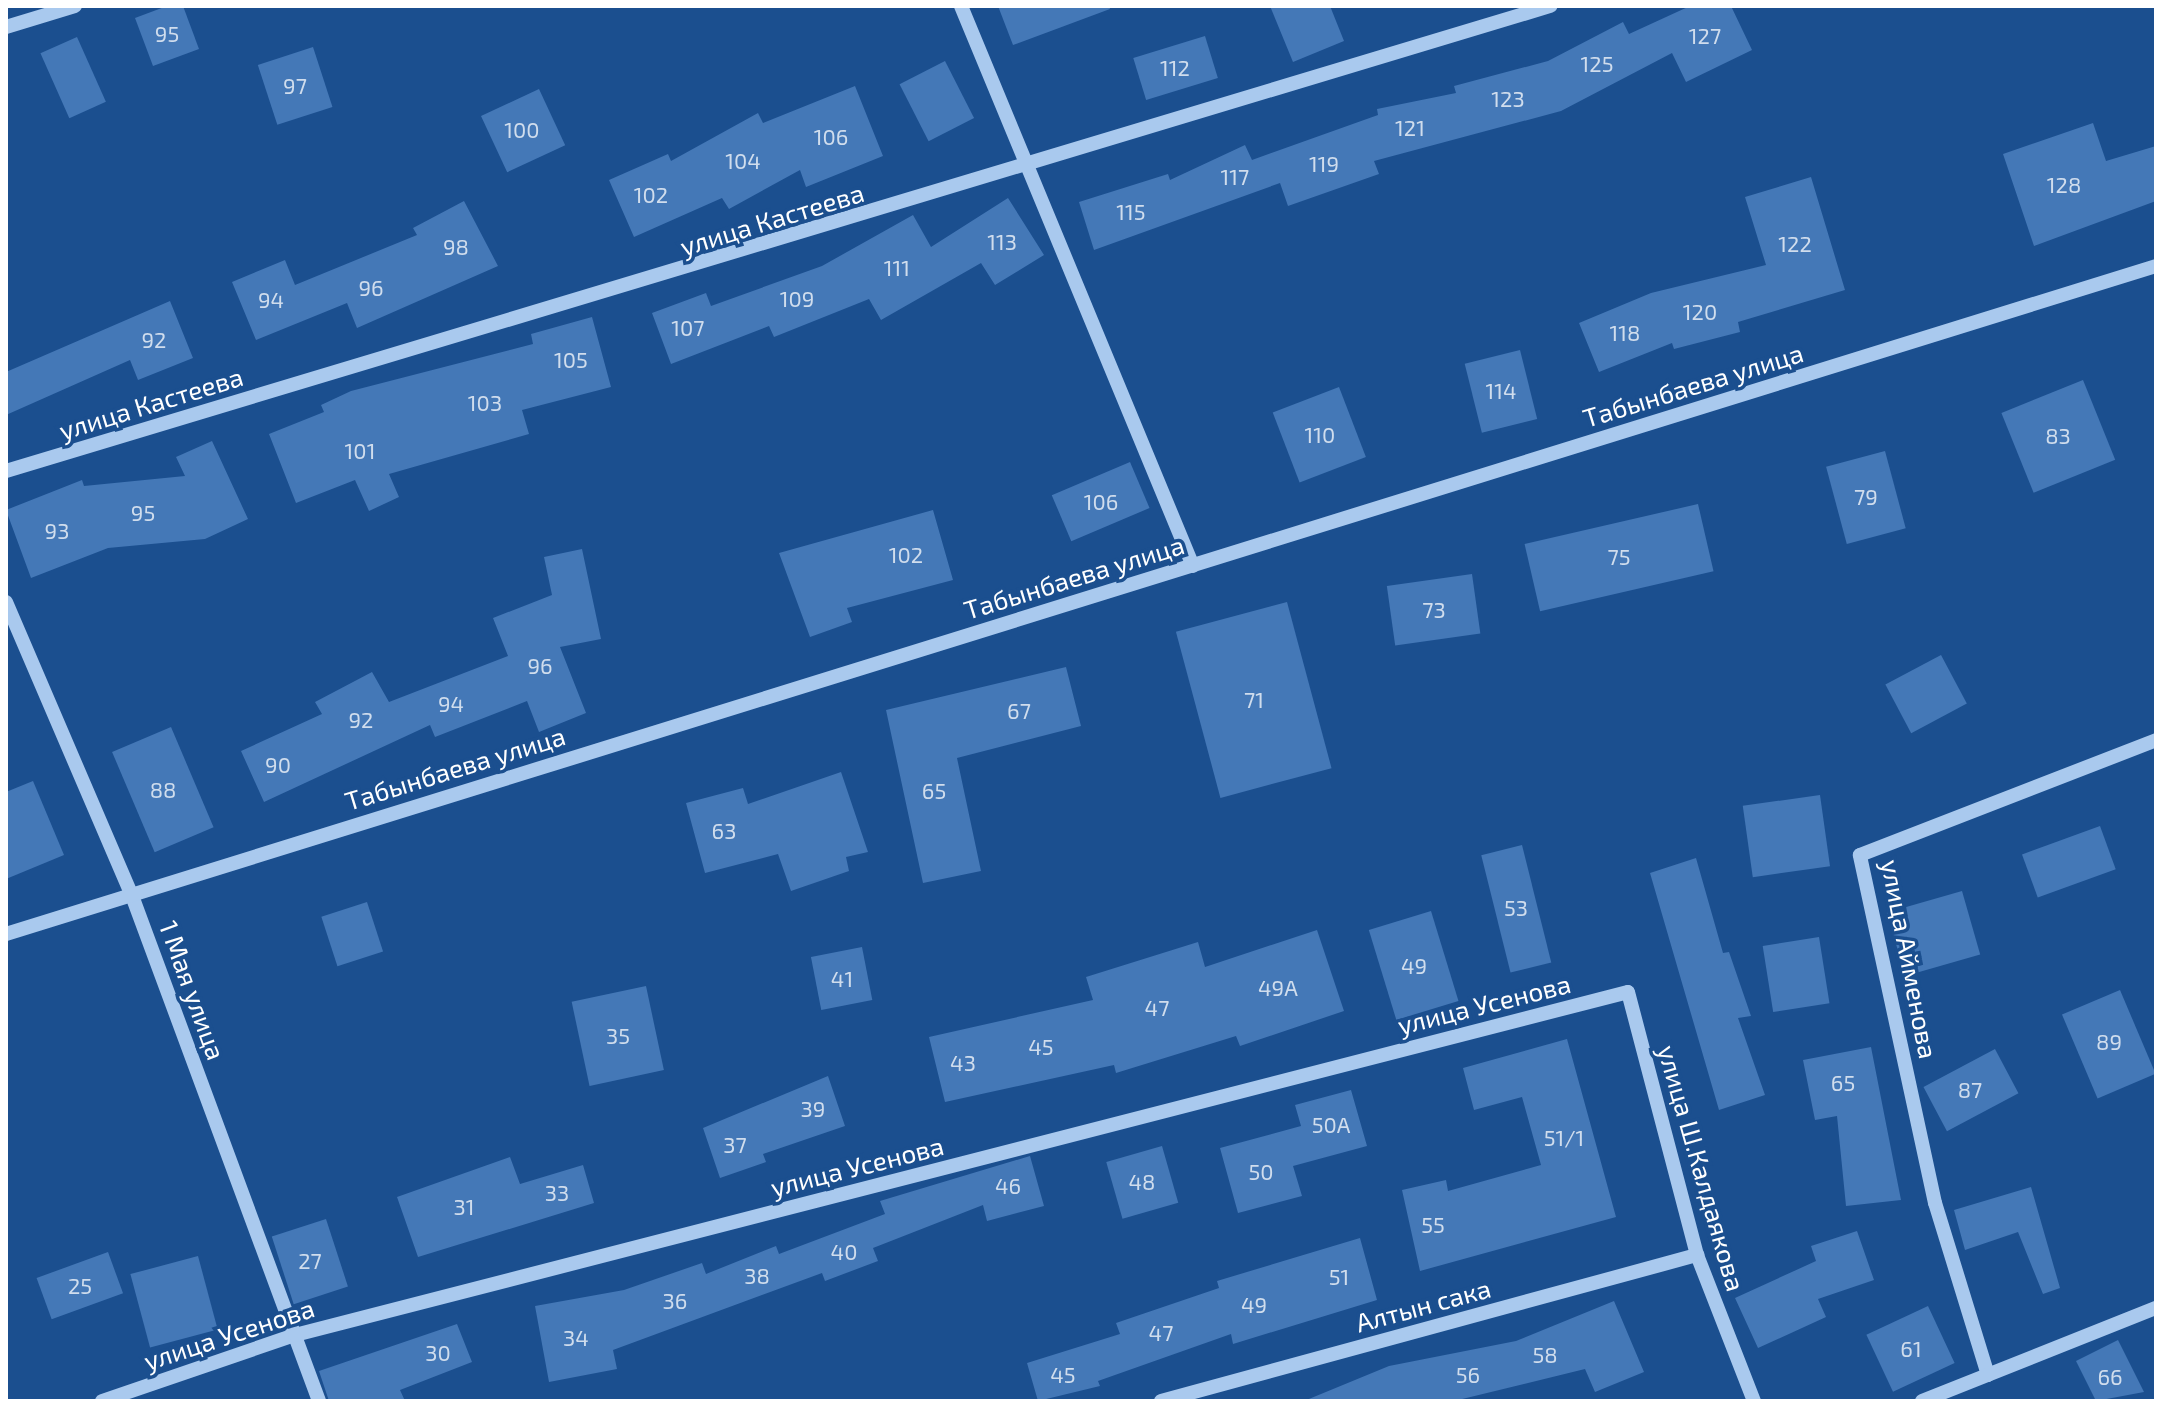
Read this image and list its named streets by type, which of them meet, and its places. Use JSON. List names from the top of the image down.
{
  "streets": {
    "street": [
      "улица Кастеева",
      "Табынбаева улица",
      "улица Айменова",
      "1 Мая улица",
      "улица Усенова",
      "улица Ш.Калдаякова",
      "Алтын сака"
    ]
  },
  "crossings": [
    ["Табынбаева улица", "1 Мая улица"],
    ["1 Мая улица", "улица Усенова"],
    ["улица Усенова", "улица Ш.Калдаякова"],
    ["улица Ш.Калдаякова", "Алтын сака"]
  ],
  "house_numbers": [
    "95",
    "127",
    "125",
    "112",
    "97",
    "123",
    "121",
    "100",
    "106",
    "104",
    "119",
    "117",
    "128",
    "102",
    "115",
    "113",
    "122",
    "98",
    "111",
    "96",
    "109",
    "94",
    "120",
    "107",
    "118",
    "92",
    "105",
    "114",
    "103",
    "110",
    "83",
    "101",
    "79",
    "106",
    "95",
    "93",
    "102",
    "75",
    "73",
    "96",
    "71",
    "94",
    "67",
    "92",
    "90",
    "88",
    "65",
    "63",
    "53",
    "49",
    "41",
    "49А",
    "47",
    "35",
    "89",
    "45",
    "43",
    "65",
    "87",
    "39",
    "50А",
    "51/1",
    "37",
    "50",
    "48",
    "46",
    "33",
    "31",
    "55",
    "40",
    "27",
    "38",
    "51",
    "25",
    "36",
    "49",
    "47",
    "34",
    "61",
    "30",
    "58",
    "45",
    "56",
    "66"
  ]
}
